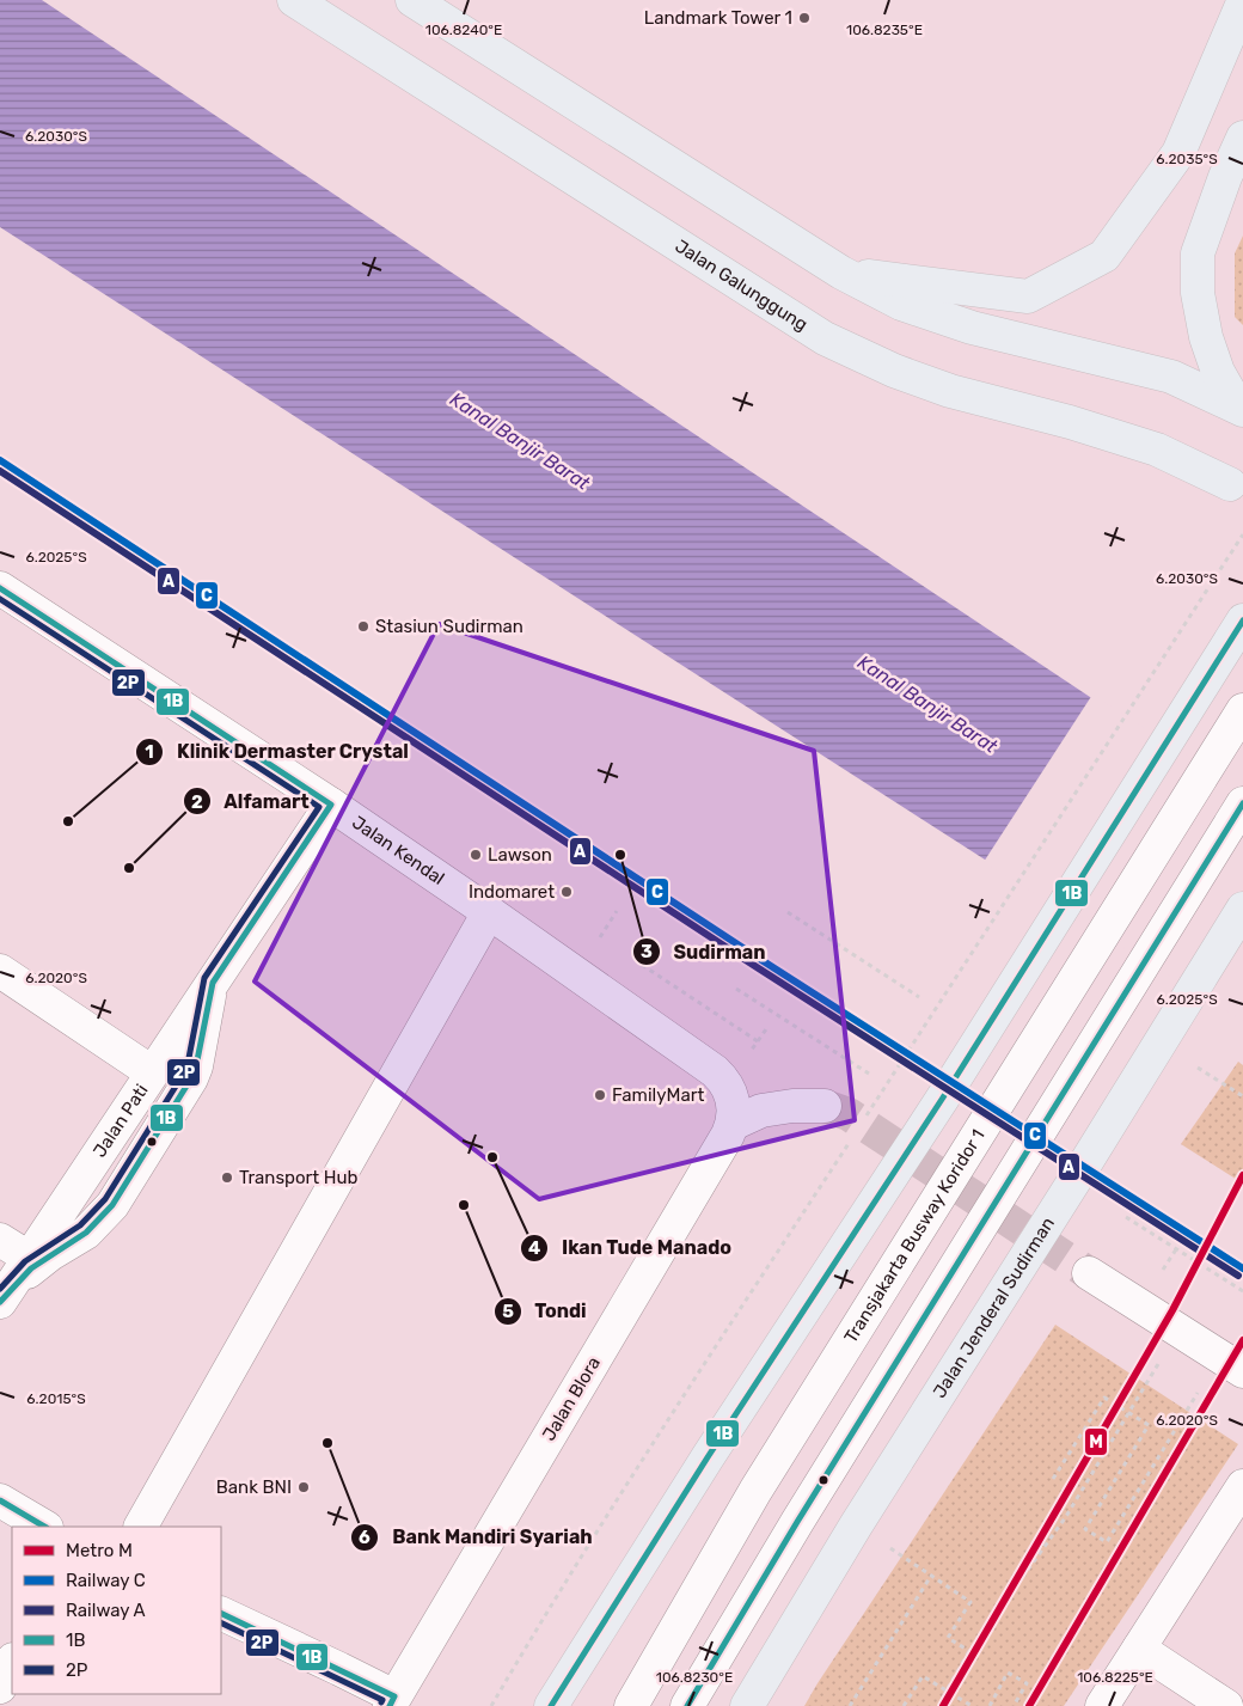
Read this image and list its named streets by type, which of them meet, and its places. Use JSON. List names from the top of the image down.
{
  "streets": {
    "main road": ["Jalan Galunggung", "Jalan Jenderal Sudirman"],
    "street": [
      "Jalan Kendal",
      "Jalan Pati",
      "Transjakarta Busway Koridor 1",
      "Jalan Blora"
    ]
  },
  "crossings": [
    ["Jalan Kendal", "Jalan Pati"],
    ["Jalan Kendal", "Jalan Blora"]
  ],
  "water": ["Kanal Banjir Barat"],
  "places": [
    "Landmark Tower 1",
    "Stasiun Sudirman",
    "Klinik Dermaster Crystal",
    "Lawson",
    "Sudirman",
    "Alfamart",
    "Indomaret",
    "FamilyMart",
    "Ikan Tude Manado",
    "Transport Hub",
    "Tondi",
    "Bank Mandiri Syariah",
    "Bank BNI"
  ],
  "lines": [
    "rail line C",
    "rail line A",
    "transit line 1B",
    "transit line 2P",
    "metro line M"
  ],
  "legend": [
    "Metro M",
    "Railway C",
    "Railway A",
    "1B",
    "2P"
  ],
  "coordinates": [
    "106.8240°E",
    "106.8235°E",
    "6.2030°S",
    "6.2035°S",
    "6.2025°S",
    "6.2020°S",
    "6.2015°S",
    "106.8230°E",
    "106.8225°E"
  ]
}
